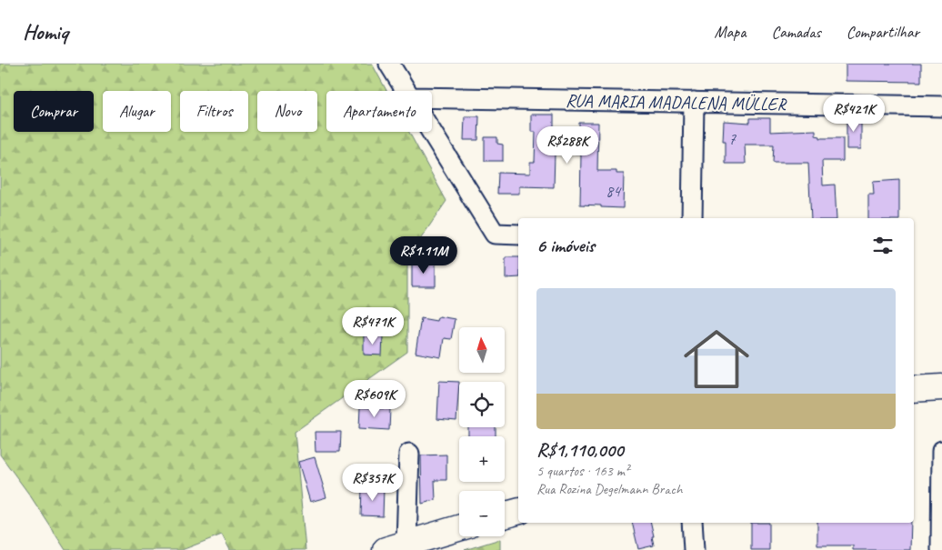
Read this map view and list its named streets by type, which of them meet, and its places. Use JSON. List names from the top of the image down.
{
  "streets": {
    "street": ["RUA MARIA MADALENA MÜLLER"]
  },
  "house_numbers": ["7", "84"],
  "north": "top",
  "page": {
    "header": "Homiq",
    "nav": ["Mapa", "Camadas", "Compartilhar"],
    "chip": [
      "Comprar",
      "Alugar",
      "Filtros",
      "Novo",
      "Apartamento"
    ],
    "price": [
      "R$421K",
      "R$288K",
      "R$1.11M",
      "R$471K",
      "R$609K",
      "R$357K"
    ],
    "heading": "6 imóveis",
    "list": [
      {
        "name": "R$1,110,000",
        "note": "5 quartos · 163 m² · Rua Rozina Degelmann Brach"
      }
    ],
    "map_buttons": ["+", "−"]
  }
}
